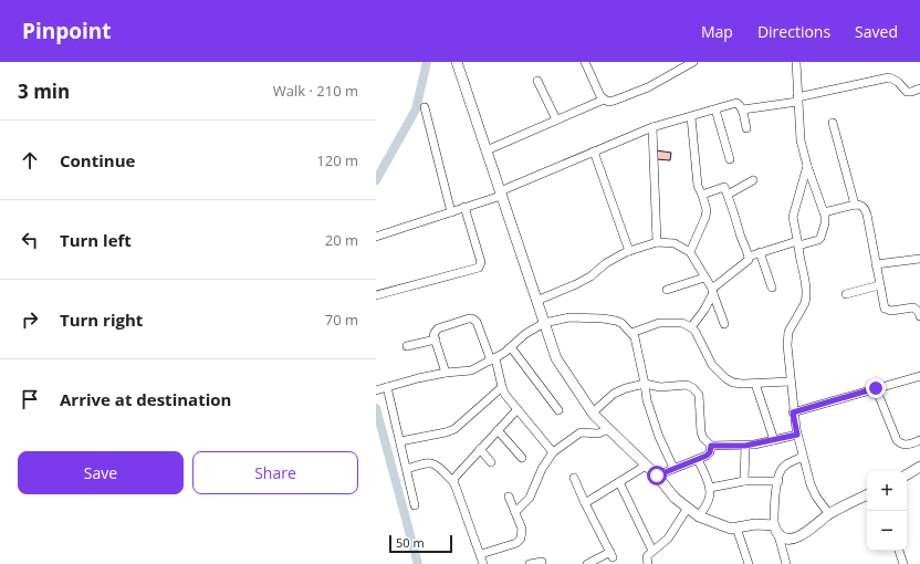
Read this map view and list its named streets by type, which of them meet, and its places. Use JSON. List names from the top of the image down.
{
  "scale_bar": "50 m",
  "page": {
    "header": "Pinpoint",
    "nav": ["Map", "Directions", "Saved"],
    "heading": ["3 min", "Walk · 210 m"],
    "list": [
      ["Continue", "120 m"],
      ["Turn left", "20 m"],
      ["Turn right", "70 m"],
      "Arrive at destination"
    ],
    "buttons": ["Save", "Share"],
    "map_buttons": ["+", "−"],
    "scale": "50 m"
  }
}
